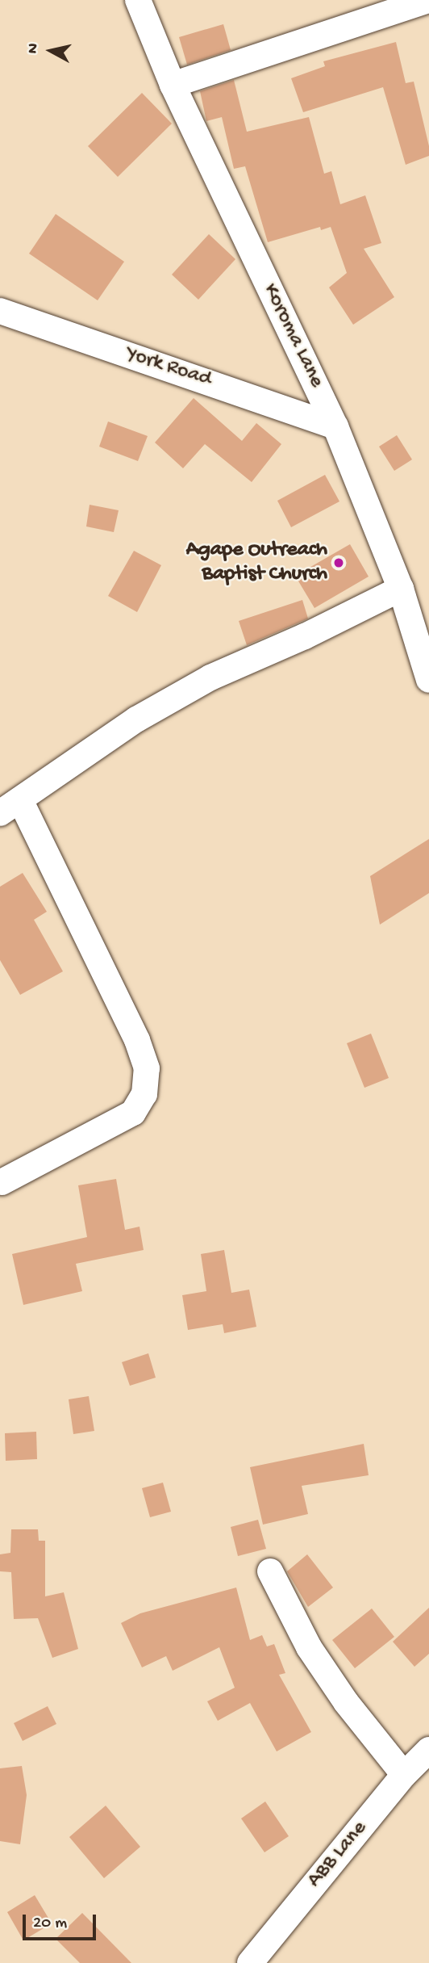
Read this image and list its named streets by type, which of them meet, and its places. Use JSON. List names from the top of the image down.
{
  "streets": {
    "street": ["Koroma Lane", "York Road", "ABB Lane"]
  },
  "crossings": [
    ["Koroma Lane", "York Road"]
  ],
  "places": ["Agape Outreach Baptist Church"],
  "scale_bar": "20 m",
  "north": "left"
}
